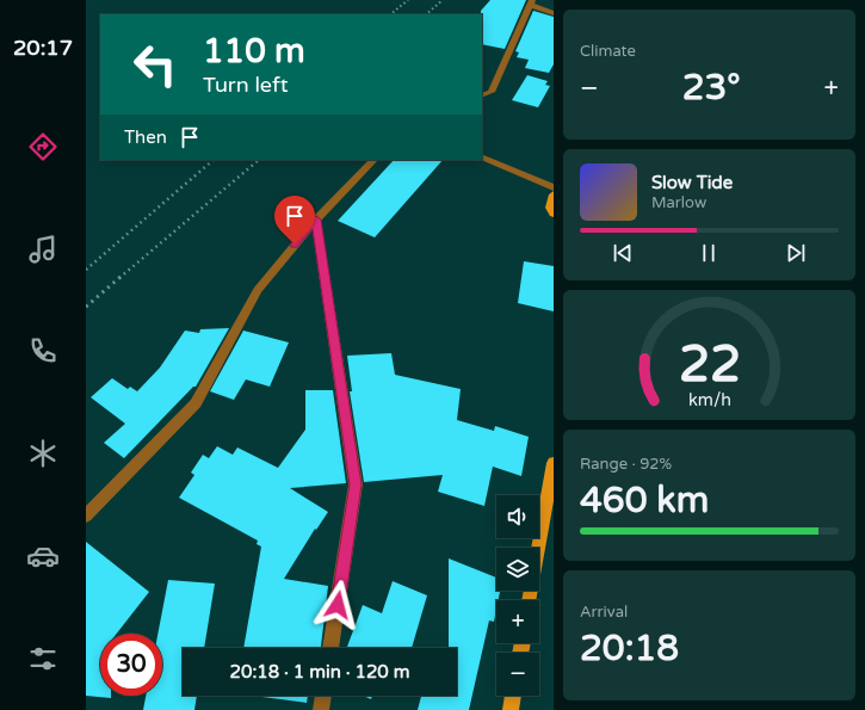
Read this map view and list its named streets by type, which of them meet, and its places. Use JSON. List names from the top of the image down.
{
  "page": {
    "tabs": "20:17",
    "tile": [
      "Climate",
      ["Range · 92%", "460 km"],
      ["Arrival", "20:18"]
    ],
    "turn": ["110 m", "Turn left"],
    "heat": ["−", "23°", "+"],
    "then": "Then",
    "song": ["Slow Tide", "Marlow"],
    "map_buttons": ["+", "−"],
    "limit": "30",
    "trip": "20:18 · 1 min · 120 m",
    "gauge": ["22", "km/h"]
  }
}
